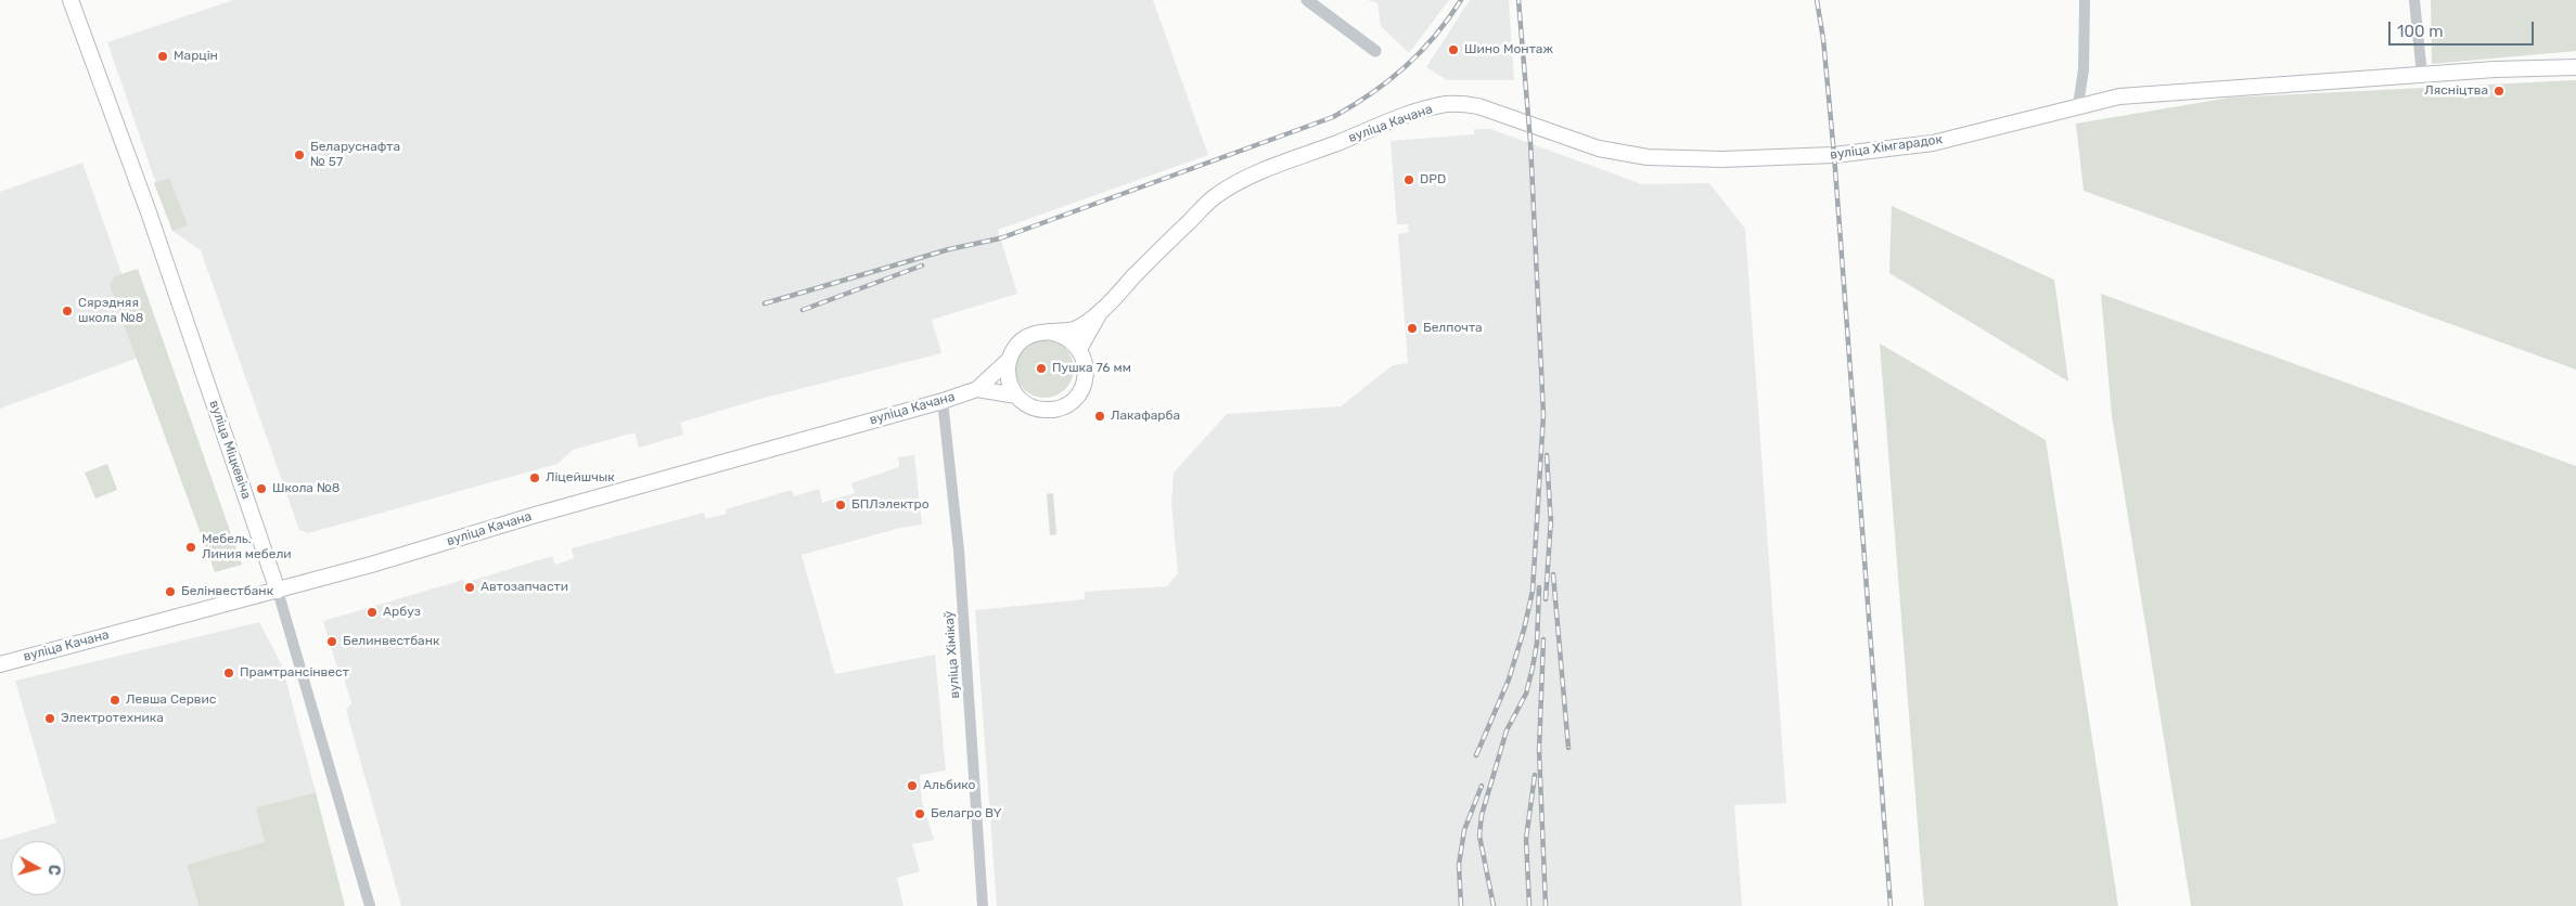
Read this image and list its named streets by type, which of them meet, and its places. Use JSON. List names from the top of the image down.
{
  "streets": {
    "main road": ["вуліца Качана", "вуліца Хімгарадок", "вуліца Міцкевіча"],
    "street": ["вуліца Хімікаў"]
  },
  "crossings": [
    ["вуліца Качана", "вуліца Хімгарадок"],
    ["вуліца Качана", "вуліца Міцкевіча"],
    ["вуліца Качана", "вуліца Хімікаў"]
  ],
  "places": [
    "Шино Монтаж",
    "Марцін",
    "Лясніцтва",
    "Беларуснафта № 57",
    "DPD",
    "Сярэдняя школа №8",
    "Белпочта",
    "Пушка 76 мм",
    "Лакафарба",
    "Ліцейшчык",
    "Школа №8",
    "БПЛэлектро",
    "Мебель. Линия мебели",
    "Автозапчасти",
    "Белінвестбанк",
    "Арбуз",
    "Белинвестбанк",
    "Прамтрансінвест",
    "Левша Сервис",
    "Электротехника",
    "Альбико",
    "Белагро BY"
  ],
  "scale_bar": "100 m",
  "north": "right"
}
